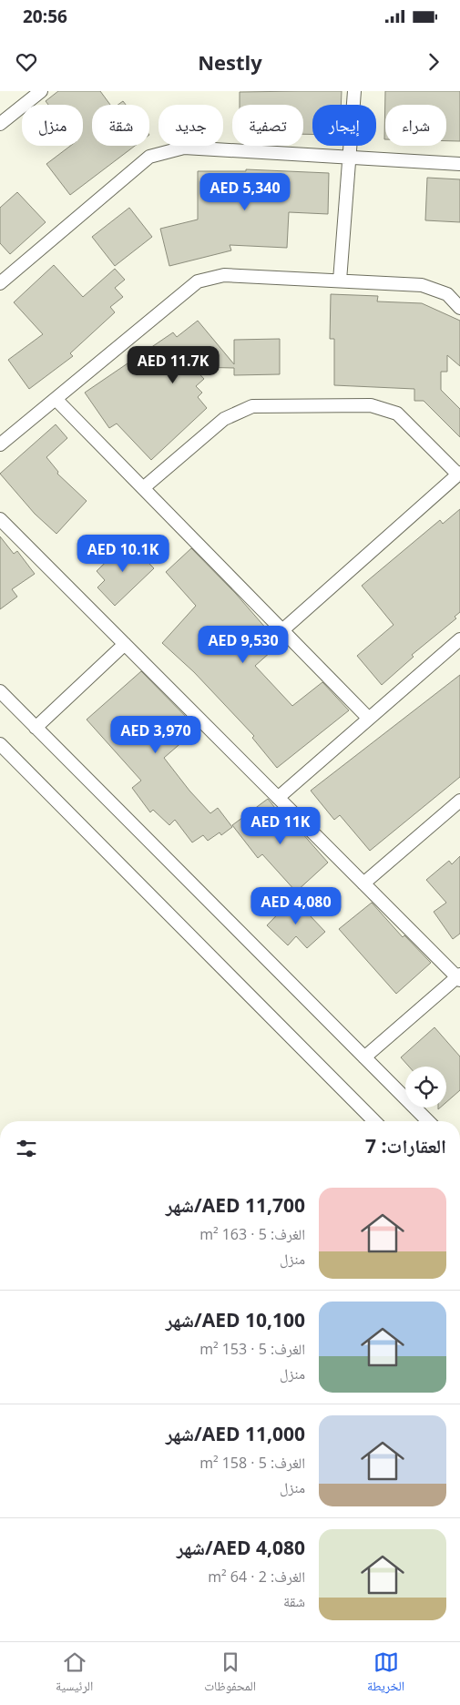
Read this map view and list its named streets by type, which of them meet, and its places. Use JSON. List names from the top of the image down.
{
  "page": {
    "status": "20:56",
    "header": "Nestly",
    "chip": [
      "شراء",
      "إيجار",
      "تصفية",
      "جديد",
      "شقة",
      "منزل"
    ],
    "price": [
      "AED 5,340",
      "AED 11.7K",
      "AED 10.1K",
      "AED 9,530",
      "AED 3,970",
      "AED 11K",
      "AED 4,080"
    ],
    "heading": "العقارات: 7",
    "list": [
      {
        "name": "AED 11,700/شهر",
        "note": "الغرف: 5 · 163 m² · منزل"
      },
      {
        "name": "AED 10,100/شهر",
        "note": "الغرف: 5 · 153 m² · منزل"
      },
      {
        "name": "AED 11,000/شهر",
        "note": "الغرف: 5 · 158 m² · منزل"
      },
      {
        "name": "AED 4,080/شهر",
        "note": "الغرف: 2 · 64 m² · شقة"
      }
    ],
    "tabs": ["الخريطة", "المحفوظات", "الرئيسية"]
  }
}
